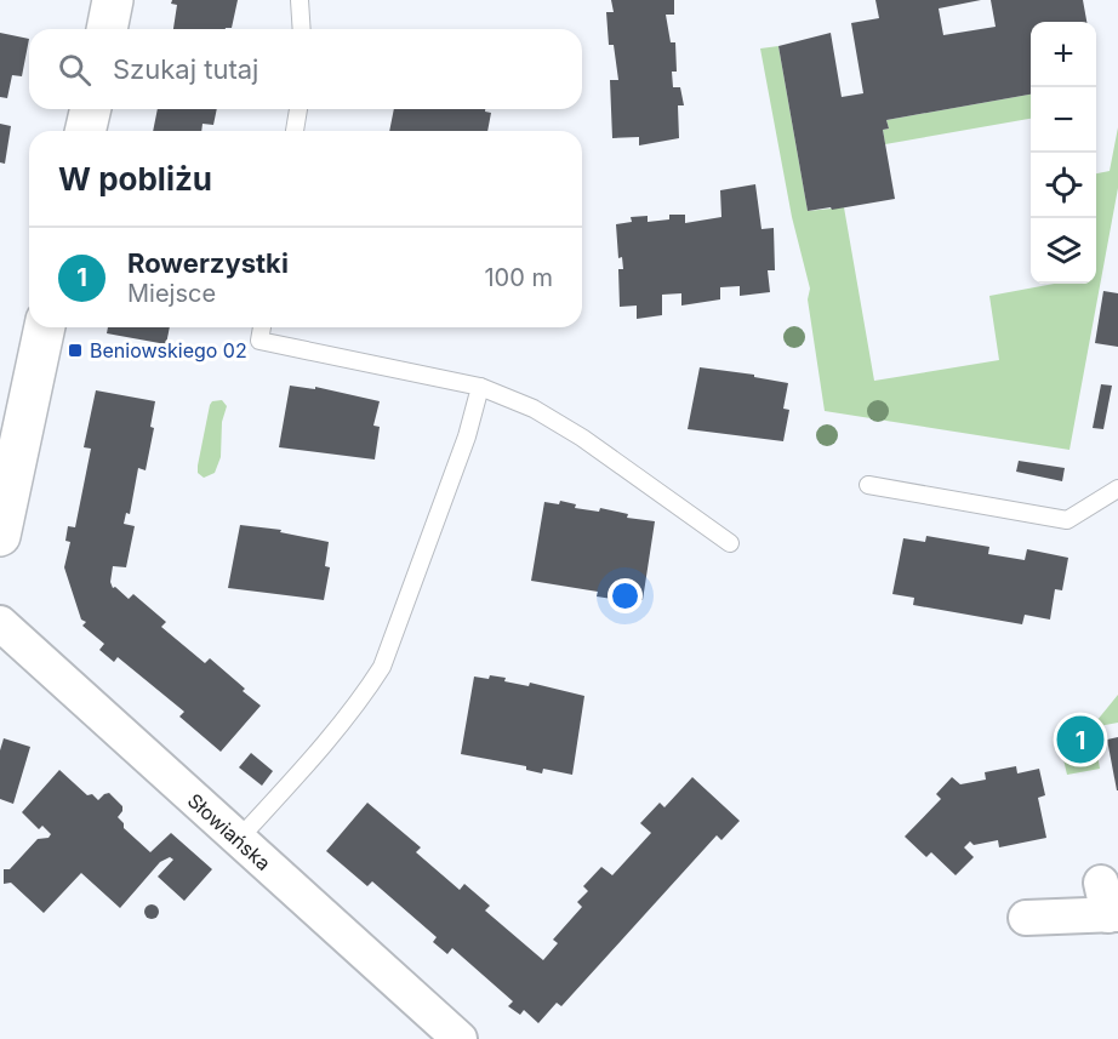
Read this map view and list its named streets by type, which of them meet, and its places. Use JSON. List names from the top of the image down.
{
  "streets": {
    "street": ["Słowiańska"]
  },
  "places": {
    "transit": ["Beniowskiego 02"]
  },
  "page": {
    "map_buttons": ["+", "−"],
    "search": "Szukaj tutaj",
    "heading": "W pobliżu",
    "list": [
      {
        "mark": "1",
        "name": "Rowerzystki",
        "note": "Miejsce",
        "value": "100 m"
      }
    ],
    "pins": "1"
  }
}
